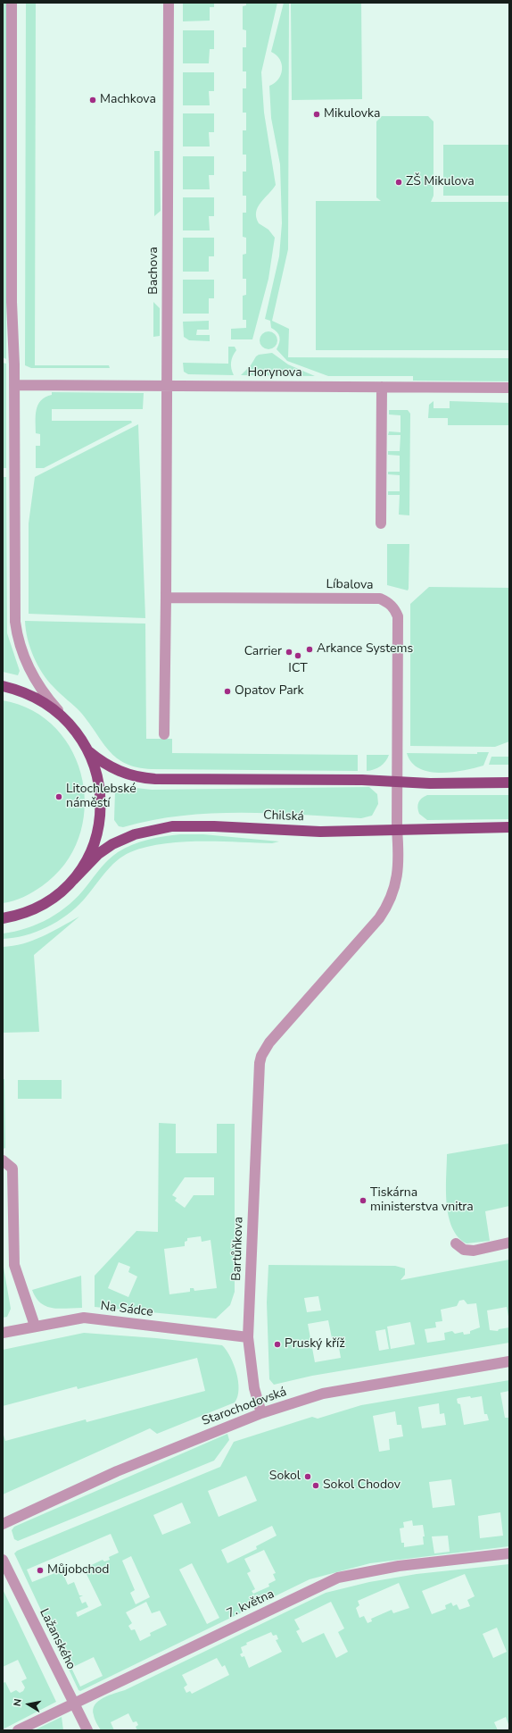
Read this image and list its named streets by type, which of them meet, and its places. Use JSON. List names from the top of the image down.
{
  "streets": {
    "main road": ["Chilská"],
    "street": [
      "Bachova",
      "Horynova",
      "Líbalova",
      "Bartůňkova",
      "Na Sádce",
      "Starochodovská",
      "7. května",
      "Lažanského"
    ]
  },
  "crossings": [
    ["Bachova", "Horynova"],
    ["Líbalova", "Chilská"],
    ["Líbalova", "Bartůňkova"],
    ["Chilská", "Bartůňkova"],
    ["Bartůňkova", "Na Sádce"],
    ["Bartůňkova", "Starochodovská"],
    ["7. května", "Lažanského"]
  ],
  "places": [
    "Machkova",
    "Mikulovka",
    "ZŠ Mikulova",
    "Arkance Systems",
    "Carrier",
    "ICT",
    "Opatov Park",
    "Litochlebské náměstí",
    "Tiskárna ministerstva vnitra",
    "Pruský kříž",
    "Sokol",
    "Sokol Chodov",
    "Můjobchod"
  ],
  "north": "left"
}
